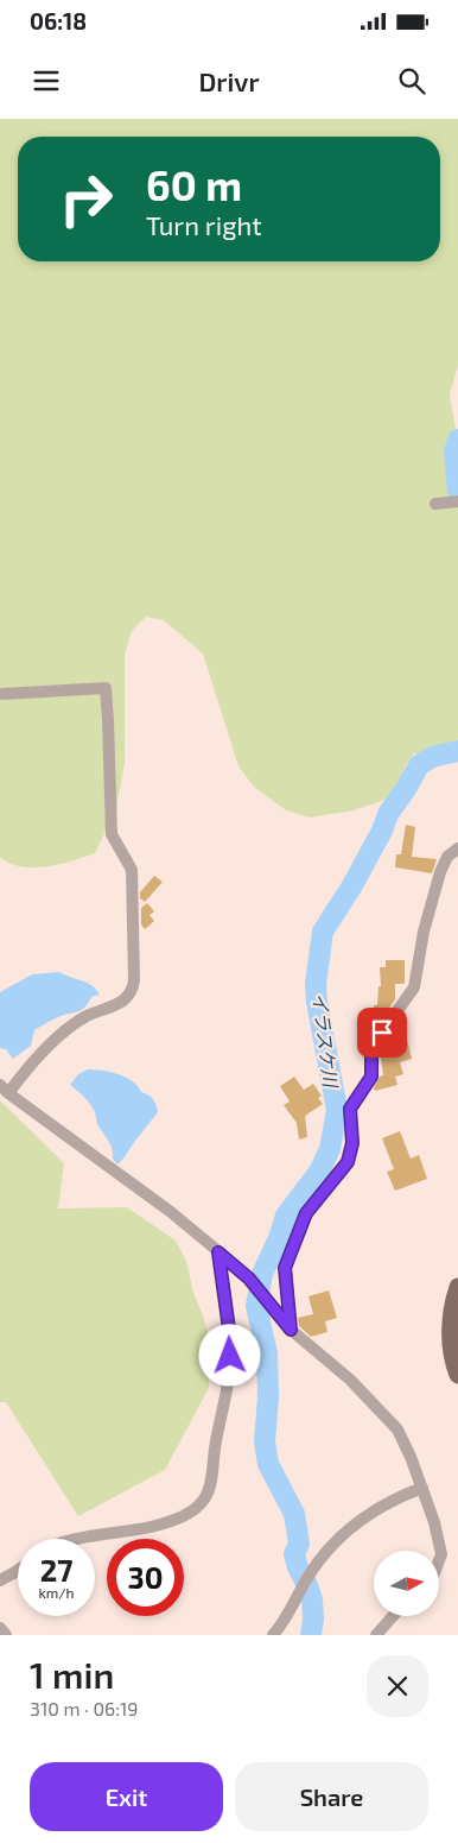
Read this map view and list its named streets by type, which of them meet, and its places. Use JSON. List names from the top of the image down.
{
  "water": ["イラスケ川"],
  "north": "right",
  "page": {
    "status": "06:18",
    "header": "Drivr",
    "turn": ["60 m", "Turn right"],
    "speed": "27 km/h",
    "limit": "30",
    "heading": ["1 min", "310 m · 06:19"],
    "buttons": ["Exit", "Share"]
  }
}
